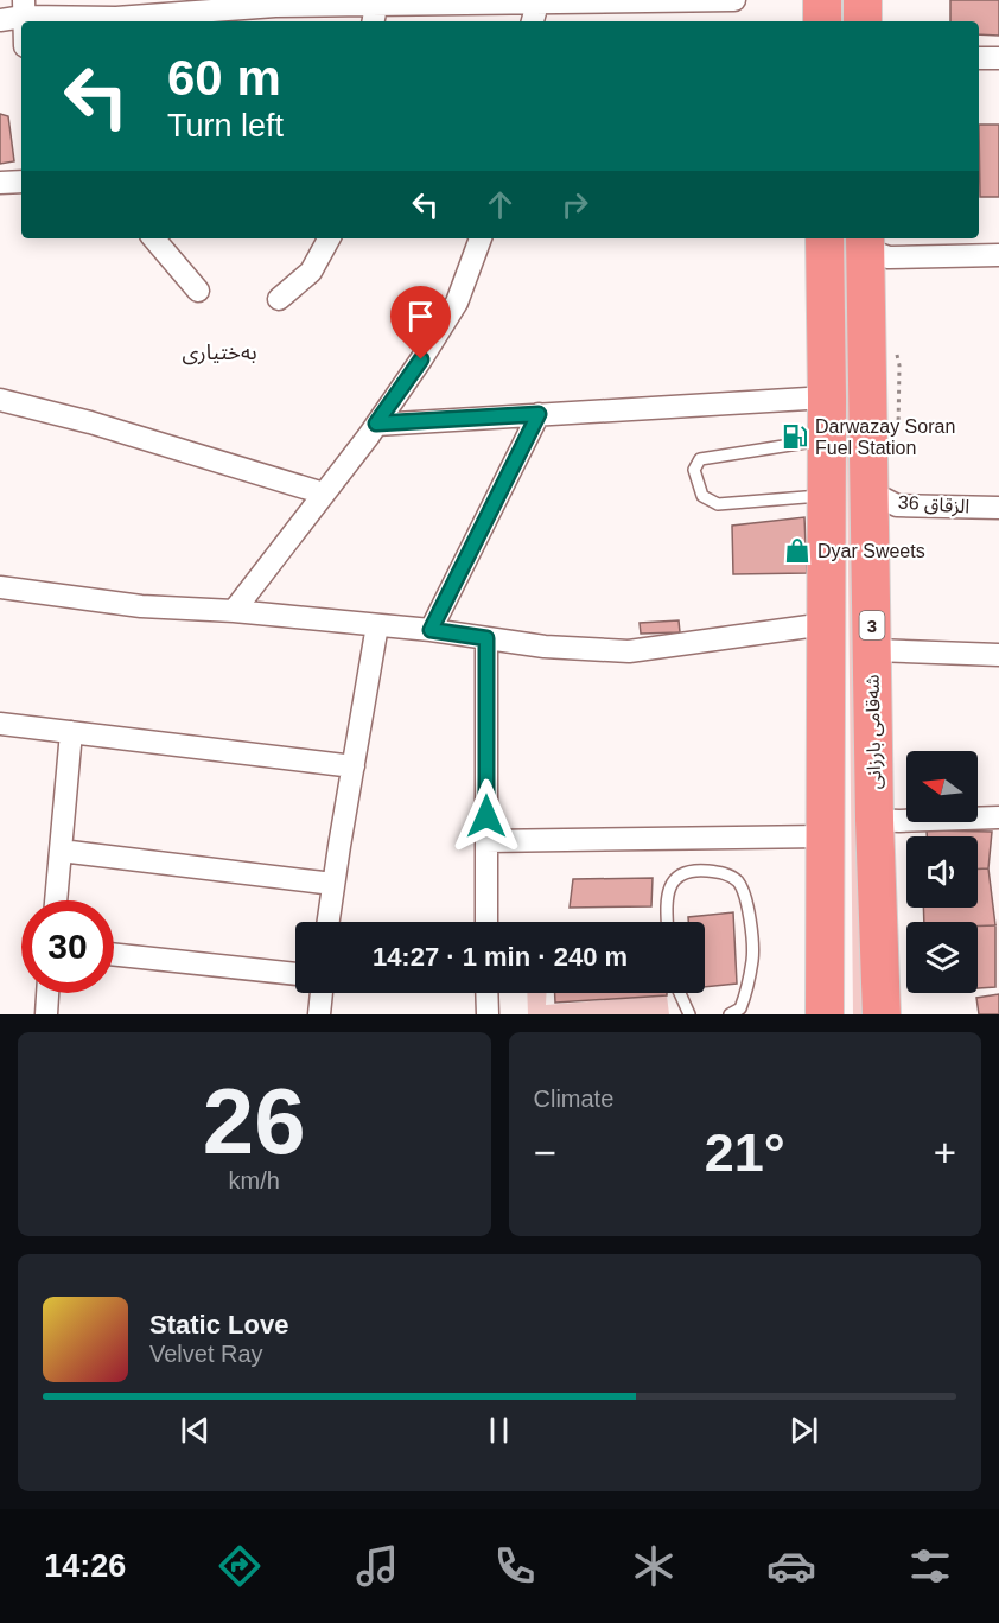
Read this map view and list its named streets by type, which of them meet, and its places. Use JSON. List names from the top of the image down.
{
  "streets": {
    "highway": ["3", "شەقامی بارزانی"],
    "street": ["الزقاق 36"]
  },
  "crossings": [
    ["الزقاق 36", "شەقامی بارزانی"]
  ],
  "districts": ["بەختیاری"],
  "places": {
    "fuel station": ["Darwazay Soran Fuel Station"],
    "shop": ["Dyar Sweets"]
  },
  "north": "left",
  "page": {
    "turn": ["60 m", "Turn left"],
    "limit": "30",
    "trip": "14:27 · 1 min · 240 m",
    "tile": [
      ["26", "km/h"],
      "Climate"
    ],
    "heat": ["−", "21°", "+"],
    "song": ["Static Love", "Velvet Ray"],
    "tabs": "14:26"
  }
}
